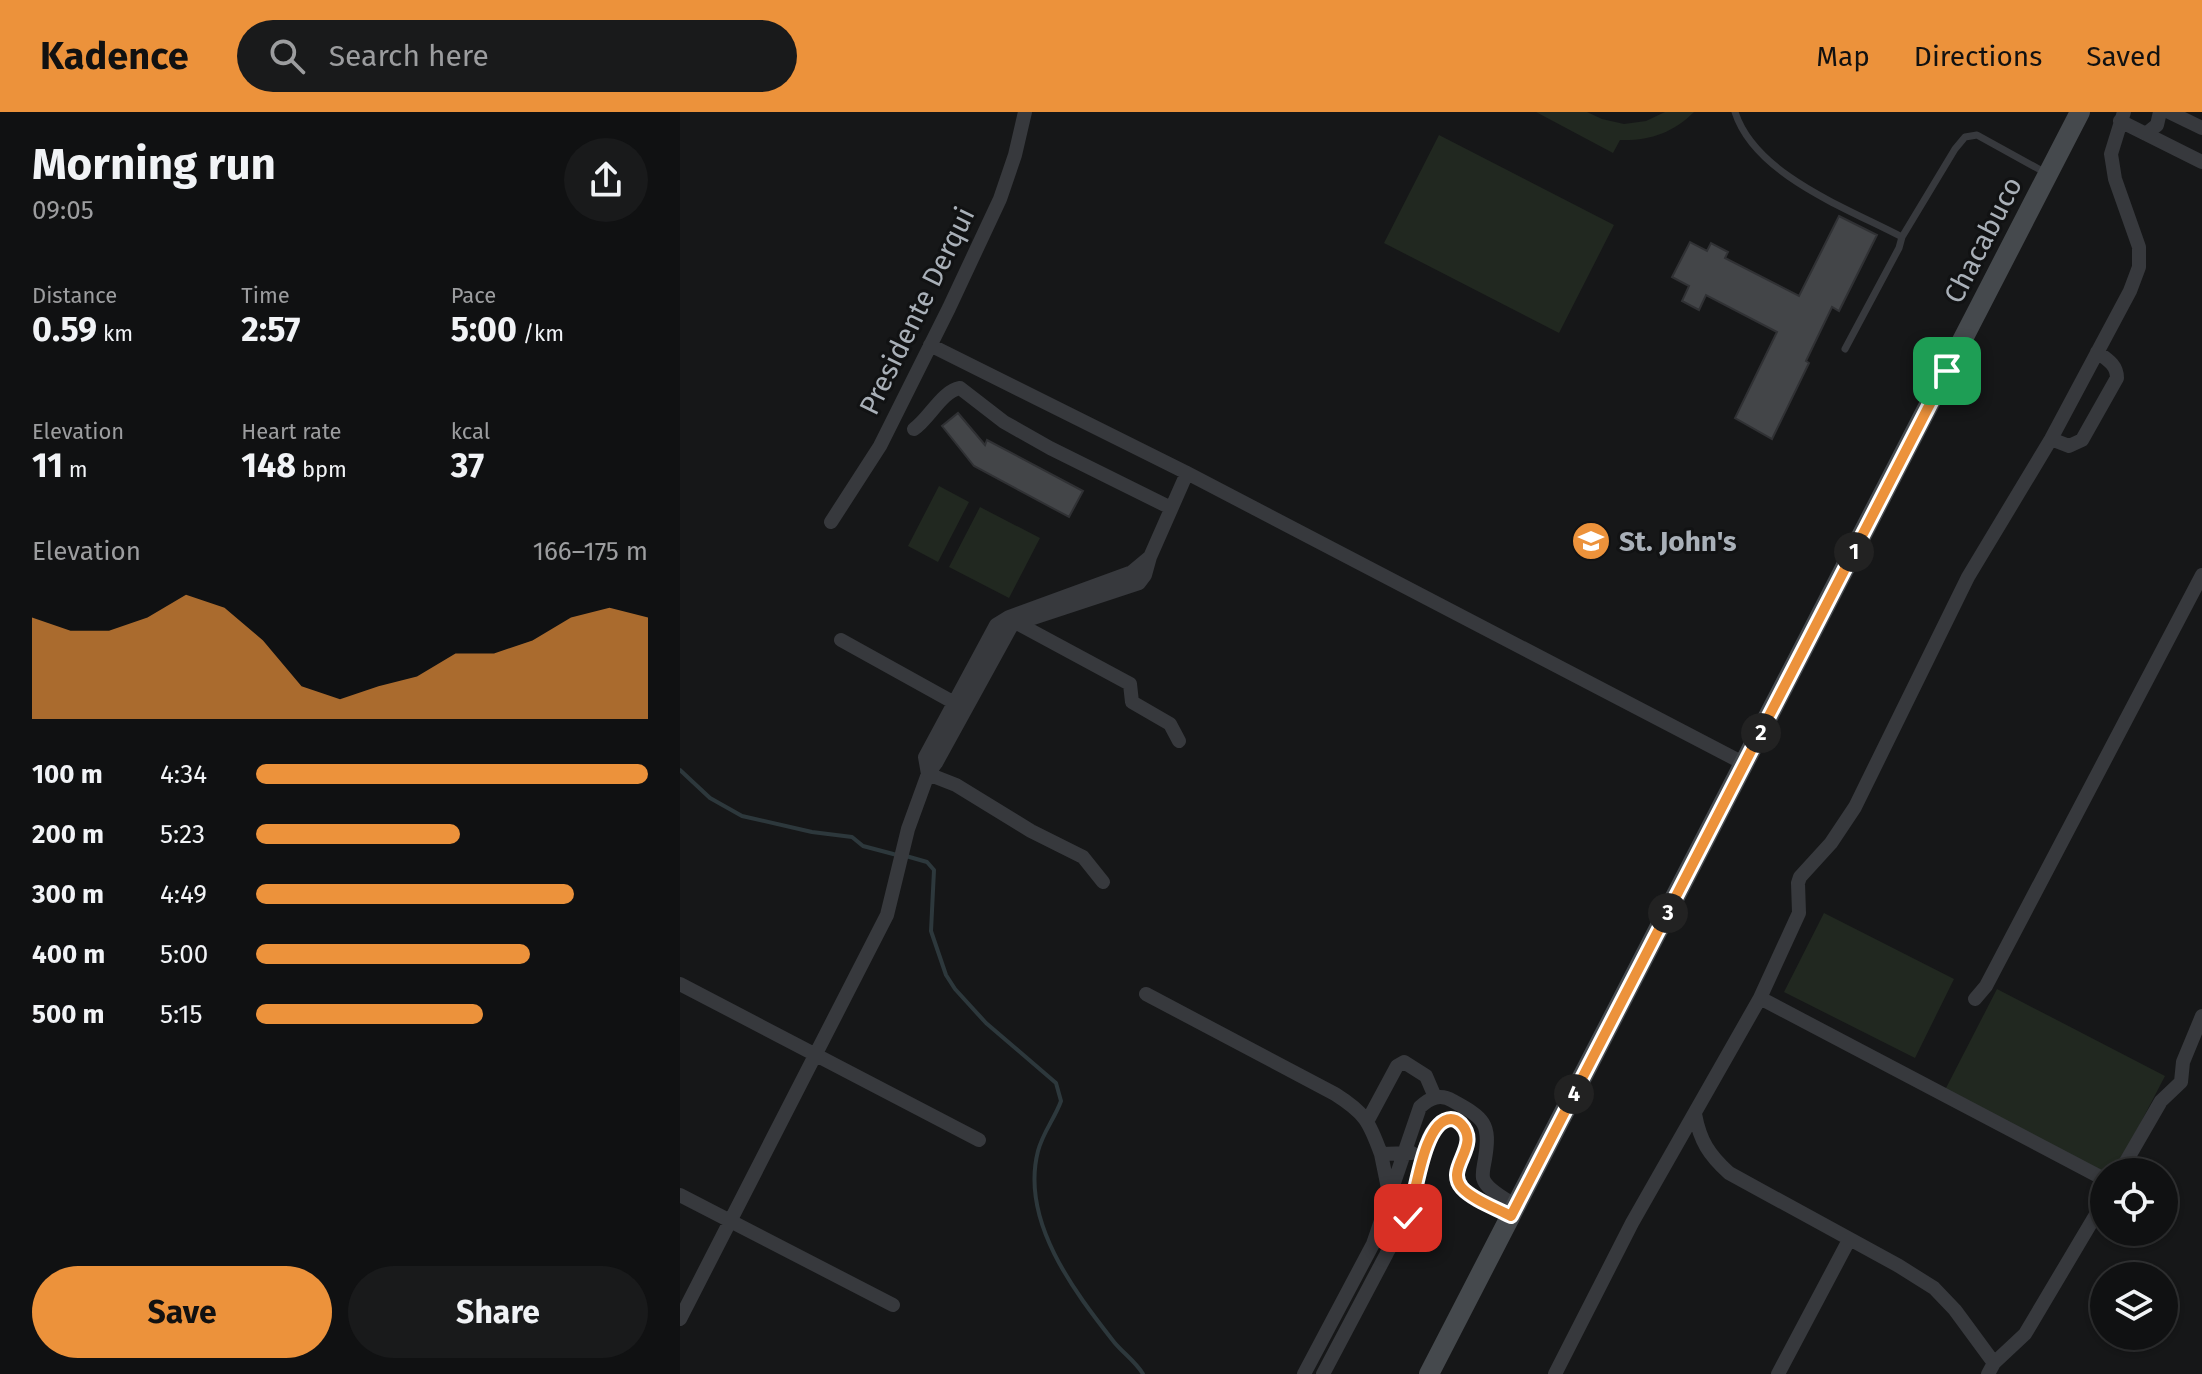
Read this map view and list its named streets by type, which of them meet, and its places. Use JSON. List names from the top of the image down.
{
  "streets": {
    "street": ["Chacabuco", "Presidente Derqui"]
  },
  "places": {
    "school or university": ["St. John's"]
  },
  "page": {
    "header": "Kadence",
    "search": "Search here",
    "nav": ["Map", "Directions", "Saved"],
    "heading": ["Morning run", "09:05"],
    "stats": [
      ["Distance", "0.59 km"],
      ["Time", "2:57"],
      ["Pace", "5:00 /km"],
      ["Elevation", "11 m"],
      ["Heart rate", "148 bpm"],
      ["kcal", "37"]
    ],
    "chart": ["Elevation", "166–175 m"],
    "pins": [
      "1",
      "2",
      "3",
      "4"
    ],
    "list": [
      {
        "name": "100 m",
        "note": "4:34"
      },
      {
        "name": "200 m",
        "note": "5:23"
      },
      {
        "name": "300 m",
        "note": "4:49"
      },
      {
        "name": "400 m",
        "note": "5:00"
      },
      {
        "name": "500 m",
        "note": "5:15"
      }
    ],
    "buttons": ["Save", "Share"]
  }
}
